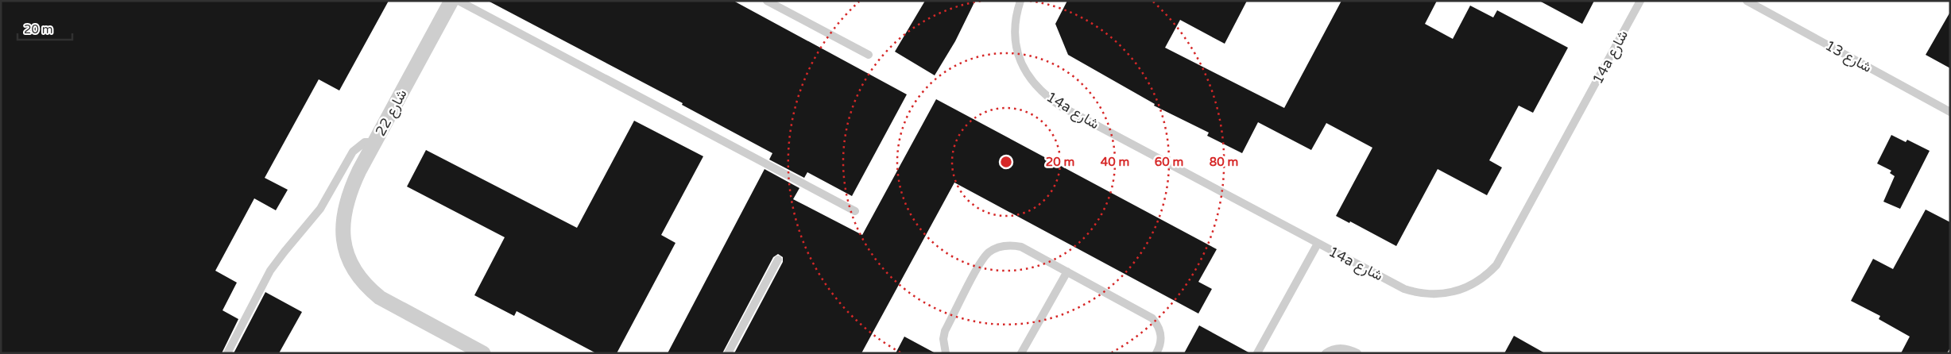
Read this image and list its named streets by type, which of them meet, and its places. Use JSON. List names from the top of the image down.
{
  "streets": {
    "street": ["شارع 22"],
    "lane": ["شارع 13", "14a شارع"]
  },
  "scale_bar": "20 m",
  "rings": [
    "20 m",
    "40 m",
    "60 m",
    "80 m"
  ]
}
